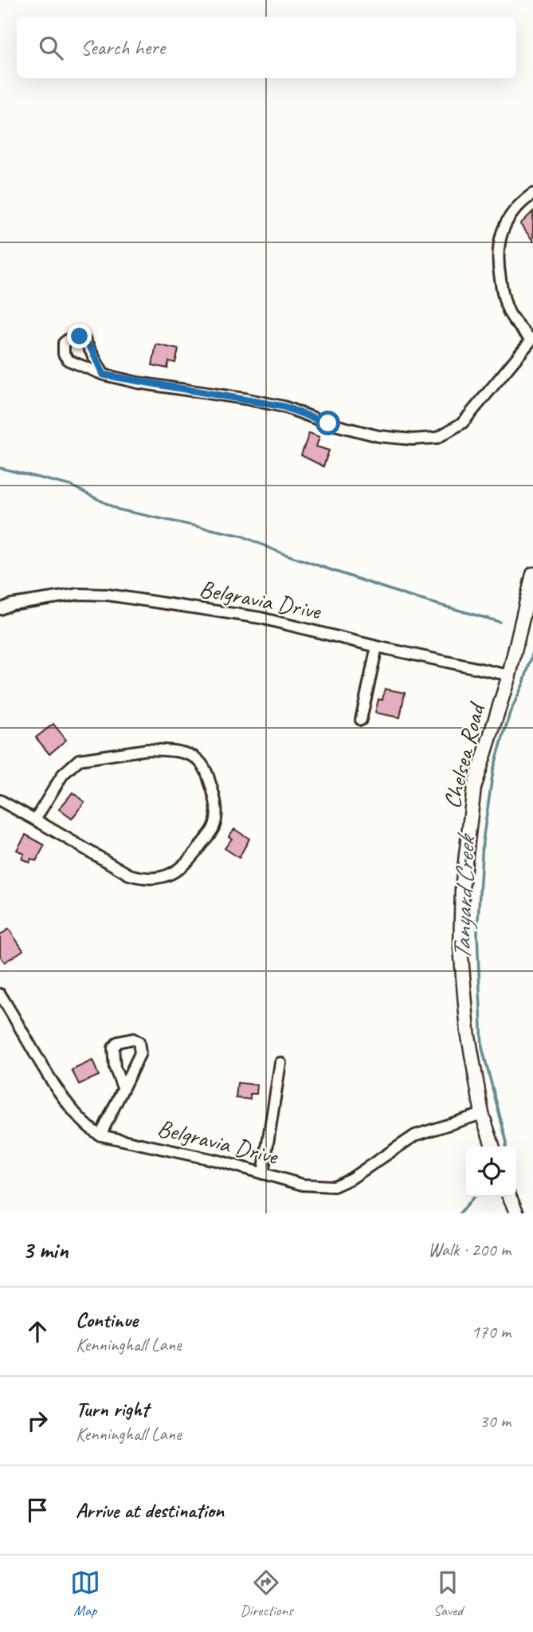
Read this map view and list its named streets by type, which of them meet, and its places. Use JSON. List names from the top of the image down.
{
  "streets": {
    "street": ["Belgravia Drive", "Chelsea Road"]
  },
  "crossings": [
    ["Belgravia Drive", "Chelsea Road"]
  ],
  "water": ["Tanyard Creek"],
  "page": {
    "search": "Search here",
    "heading": ["3 min", "Walk · 200 m"],
    "list": [
      ["Continue", "Kenninghall Lane", "170 m"],
      ["Turn right", "Kenninghall Lane", "30 m"],
      "Arrive at destination"
    ],
    "nav": ["Map", "Directions", "Saved"]
  }
}
